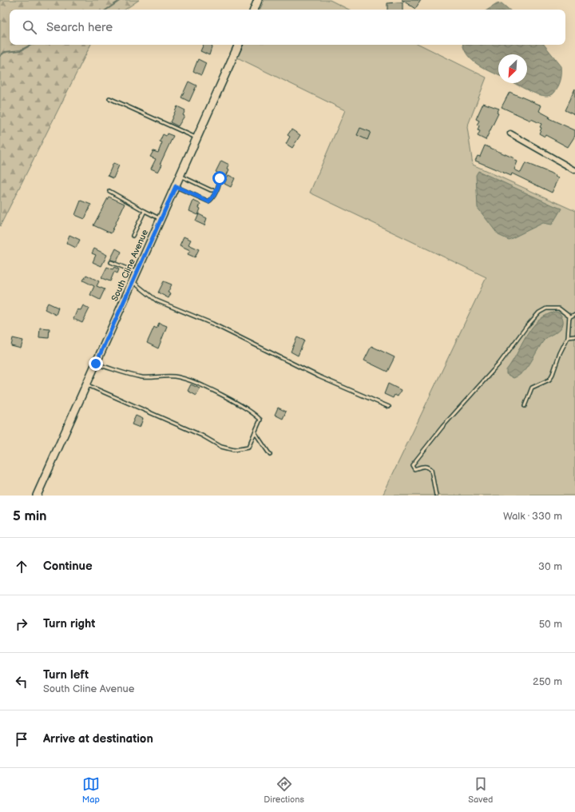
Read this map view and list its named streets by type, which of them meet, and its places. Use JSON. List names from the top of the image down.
{
  "streets": {
    "street": ["South Cline Avenue"]
  },
  "north": "bottom left",
  "page": {
    "search": "Search here",
    "heading": ["5 min", "Walk · 330 m"],
    "list": [
      ["Continue", "30 m"],
      ["Turn right", "50 m"],
      ["Turn left", "South Cline Avenue", "250 m"],
      "Arrive at destination"
    ],
    "nav": ["Map", "Directions", "Saved"]
  }
}
